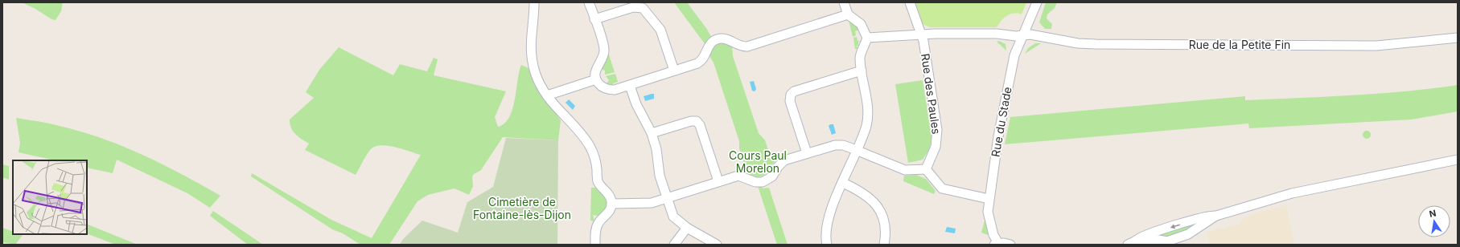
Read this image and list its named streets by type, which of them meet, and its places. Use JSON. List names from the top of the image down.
{
  "streets": {
    "street": ["Rue de la Petite Fin", "Rue des Paules", "Rue du Stade"]
  },
  "crossings": [
    ["Rue de la Petite Fin", "Rue des Paules"],
    ["Rue de la Petite Fin", "Rue du Stade"]
  ],
  "parks": ["Cours Paul Morelon", "Cimetière de Fontaine-lès-Dijon"],
  "north": "top"
}
